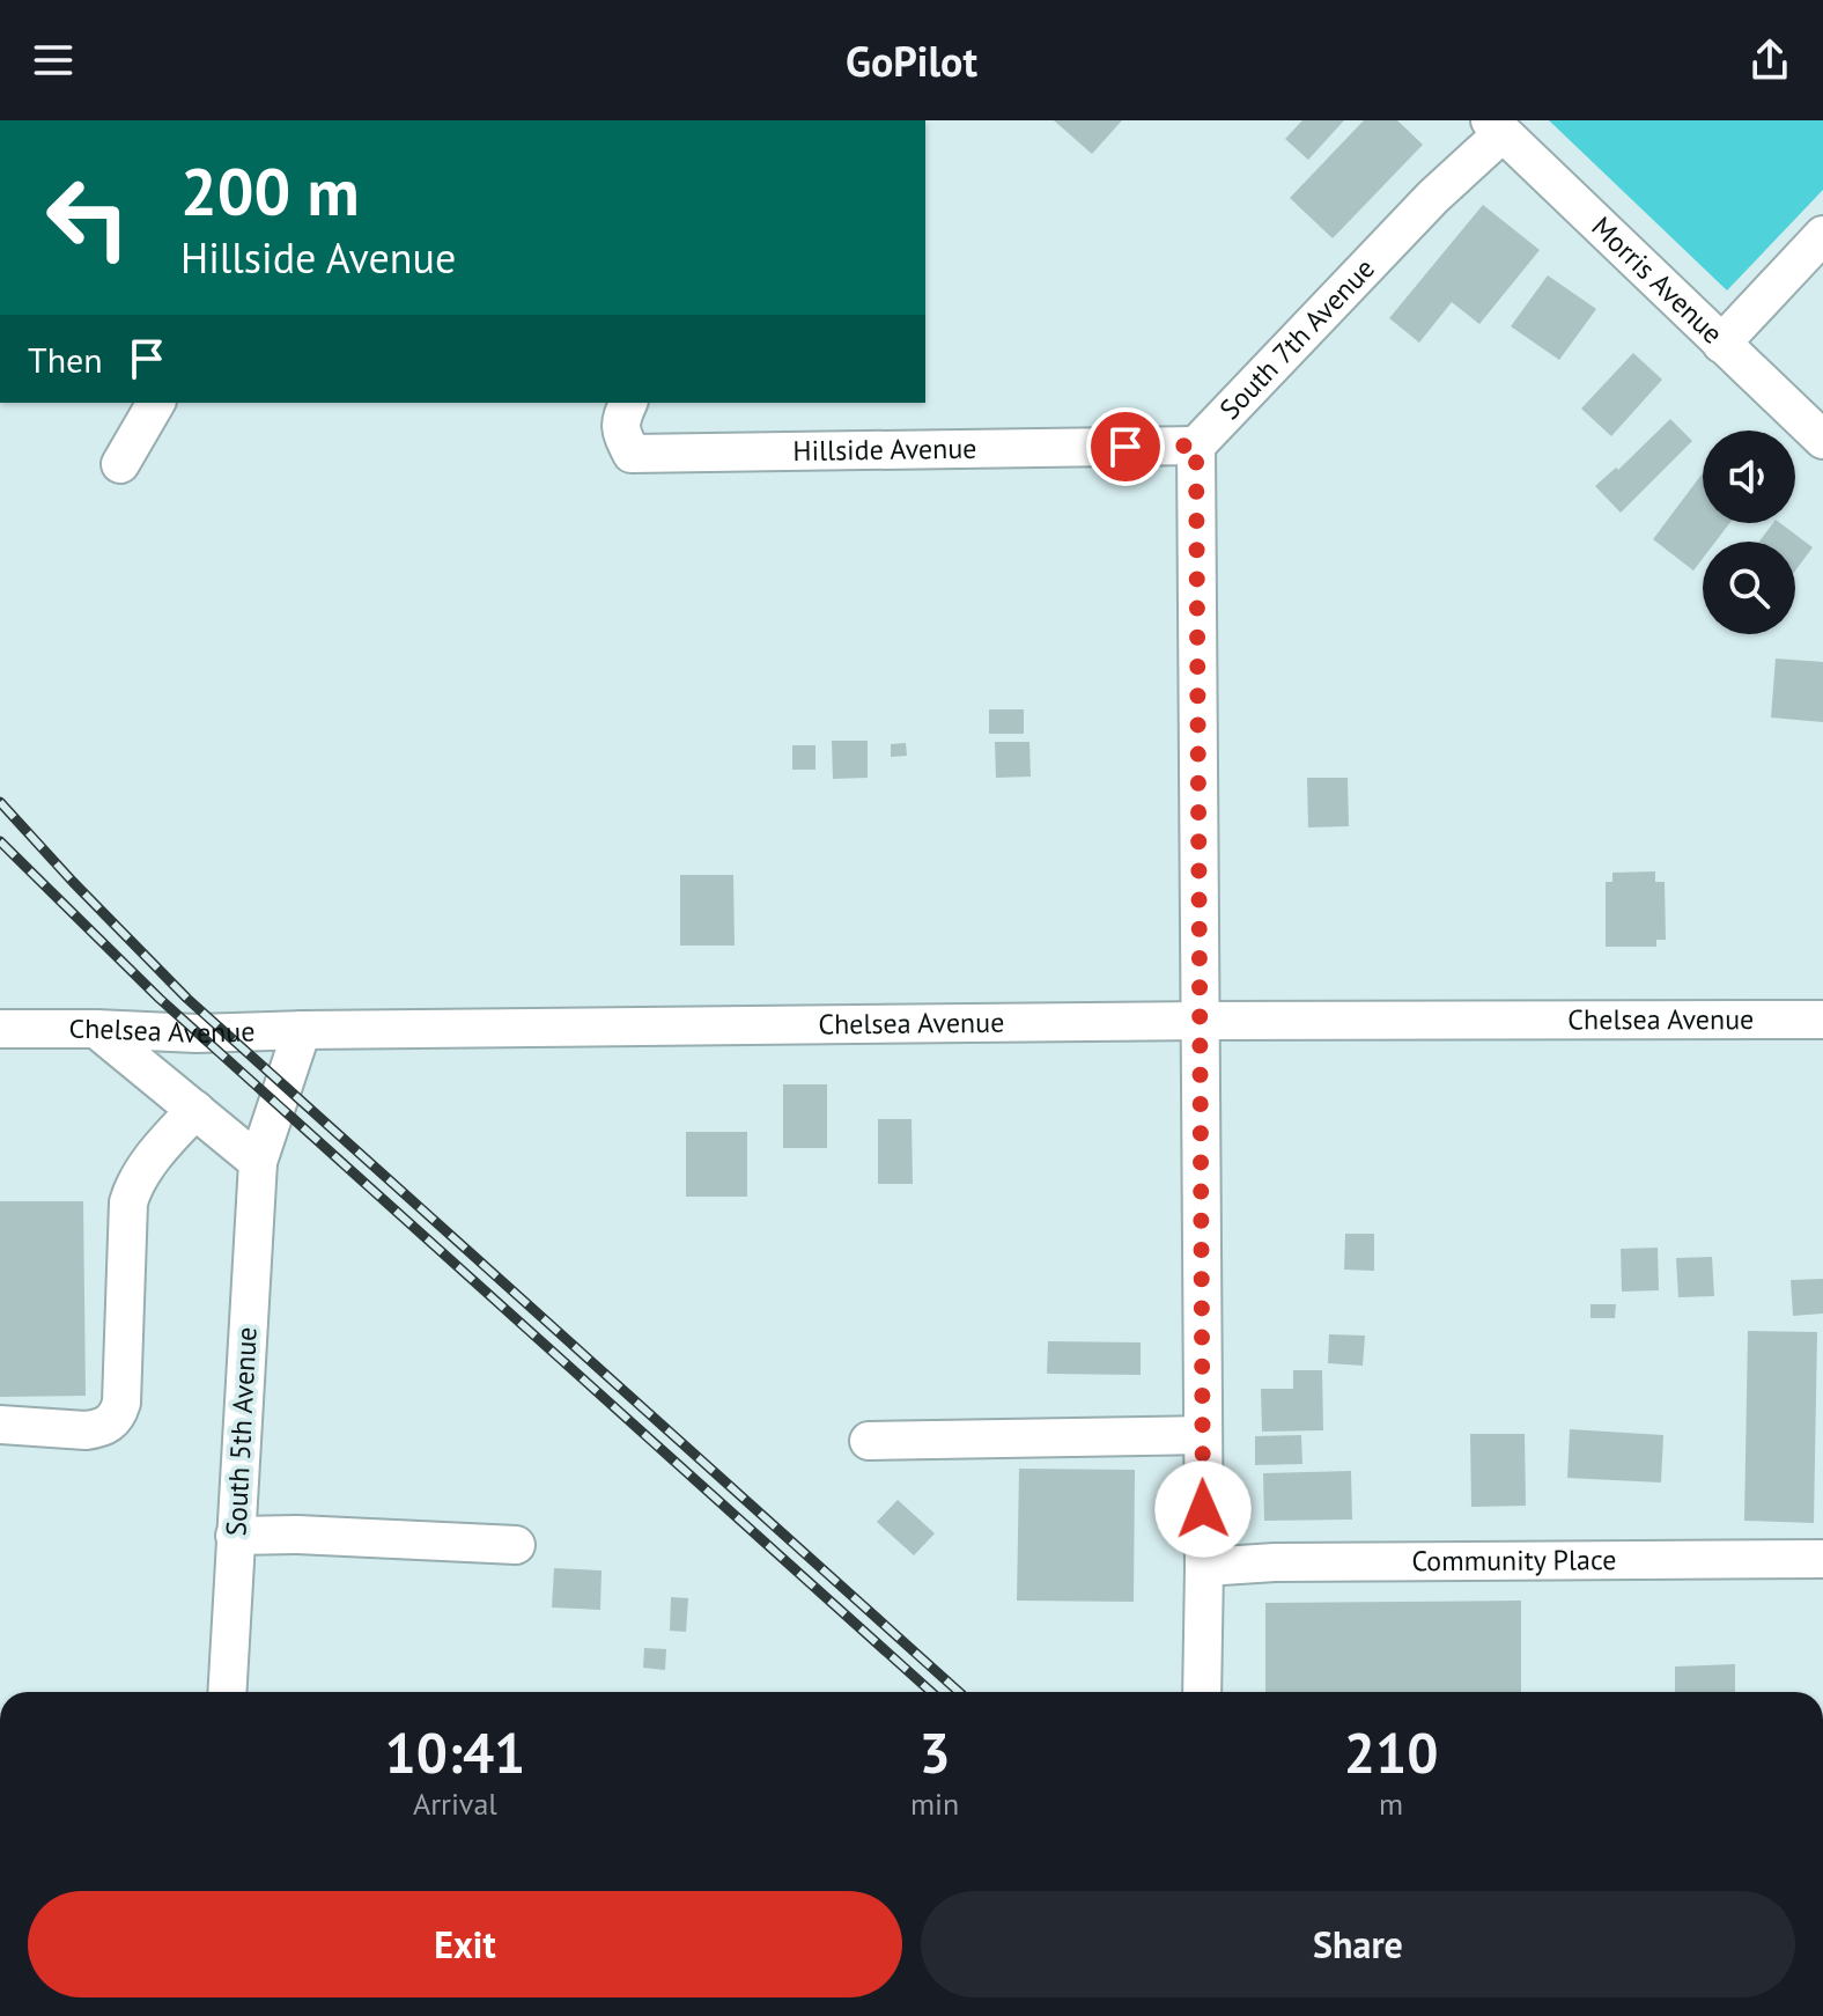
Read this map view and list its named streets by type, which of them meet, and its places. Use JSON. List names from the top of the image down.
{
  "streets": {
    "street": [
      "Morris Avenue",
      "South 7th Avenue",
      "Hillside Avenue",
      "Chelsea Avenue",
      "South 5th Avenue",
      "Community Place"
    ]
  },
  "crossings": [
    ["Morris Avenue", "South 7th Avenue"],
    ["South 7th Avenue", "Hillside Avenue"],
    ["Chelsea Avenue", "South 5th Avenue"]
  ],
  "page": {
    "header": "GoPilot",
    "turn": ["200 m", "Hillside Avenue"],
    "then": "Then",
    "eta": [
      "10:41",
      "Arrival",
      "3",
      "min",
      "210",
      "m"
    ],
    "buttons": ["Exit", "Share"]
  }
}
